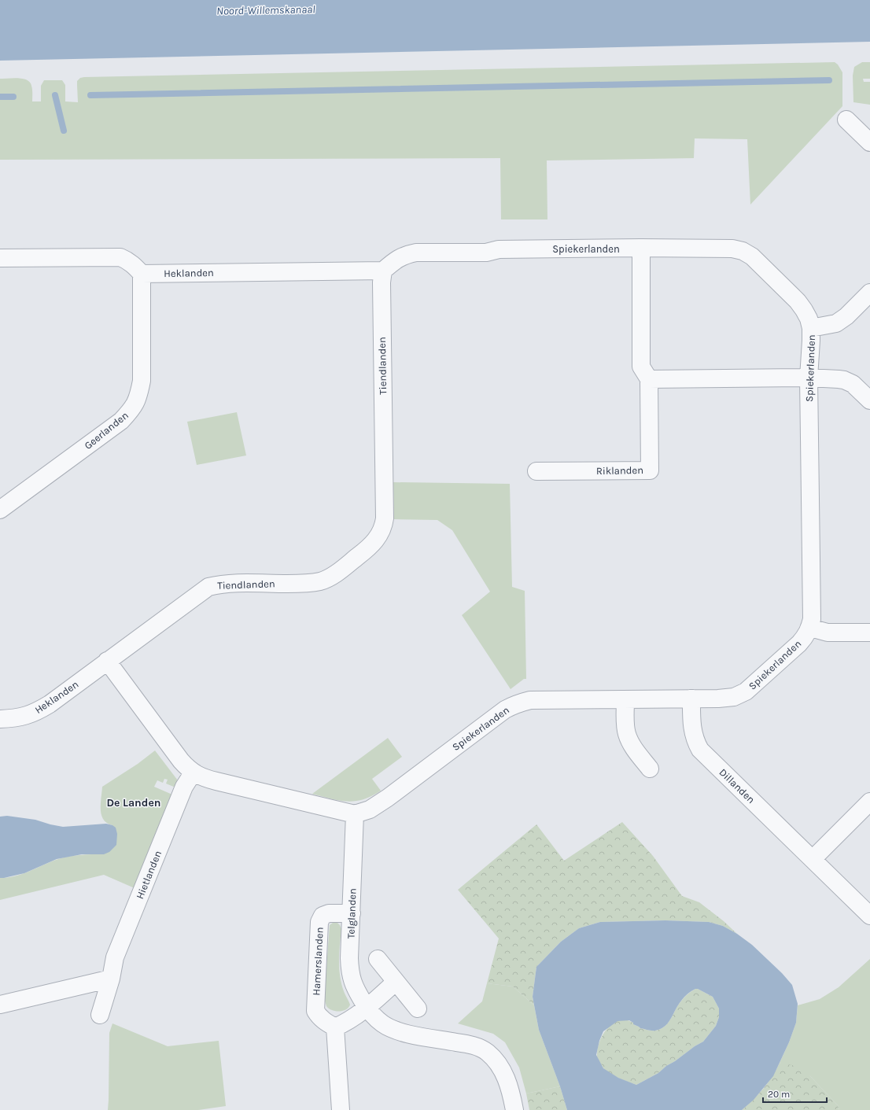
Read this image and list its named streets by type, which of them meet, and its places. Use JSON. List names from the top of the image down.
{
  "streets": {
    "street": [
      "Spiekerlanden",
      "Heklanden",
      "Tiendlanden",
      "Geerlanden",
      "Riklanden",
      "Dillanden",
      "Hietlanden",
      "Telglanden",
      "Hamerslanden"
    ]
  },
  "crossings": [
    ["Spiekerlanden", "Heklanden"],
    ["Spiekerlanden", "Tiendlanden"],
    ["Spiekerlanden", "Riklanden"],
    ["Spiekerlanden", "Dillanden"],
    ["Spiekerlanden", "Telglanden"],
    ["Heklanden", "Tiendlanden"],
    ["Heklanden", "Geerlanden"],
    ["Telglanden", "Hamerslanden"]
  ],
  "districts": ["De Landen"],
  "water": ["Noord-Willemskanaal"],
  "scale_bar": "20 m"
}
